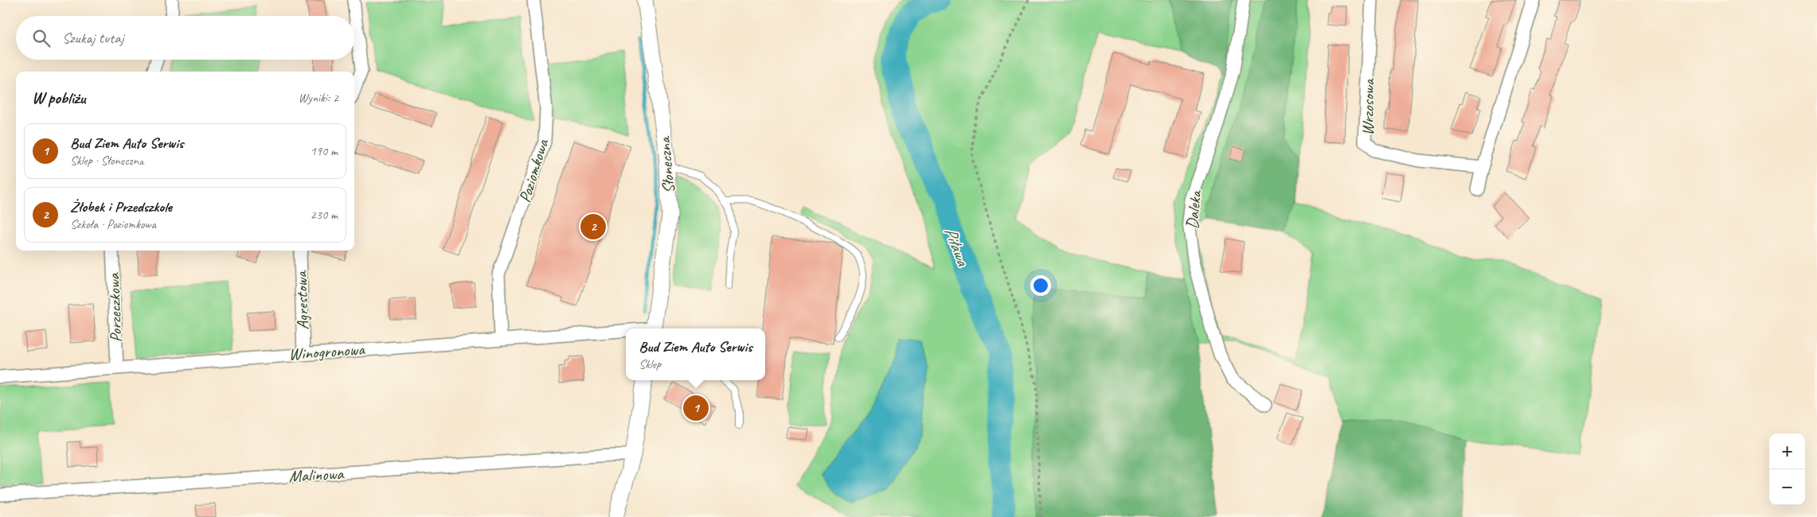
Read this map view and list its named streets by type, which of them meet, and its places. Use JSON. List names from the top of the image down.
{
  "streets": {
    "street": [
      "Wrzosowa",
      "Słoneczna",
      "Poziomkowa",
      "Daleka",
      "Agrestowa",
      "Porzeczkowa",
      "Winogronowa",
      "Malinowa"
    ]
  },
  "crossings": [
    ["Poziomkowa", "Winogronowa"],
    ["Agrestowa", "Winogronowa"],
    ["Porzeczkowa", "Winogronowa"]
  ],
  "water": ["Piława"],
  "page": {
    "search": "Szukaj tutaj",
    "heading": ["W pobliżu", "Wyniki: 2"],
    "list": [
      {
        "mark": "1",
        "name": "Bud Ziem Auto Serwis",
        "note": "Sklep · Słoneczna",
        "value": "190 m"
      },
      {
        "mark": "2",
        "name": "Żłobek i Przedszkole",
        "note": "Szkoła · Poziomkowa",
        "value": "230 m"
      }
    ],
    "pins": ["2", "1"],
    "popup": ["Bud Ziem Auto Serwis", "Sklep"],
    "map_buttons": ["+", "−"]
  }
}
